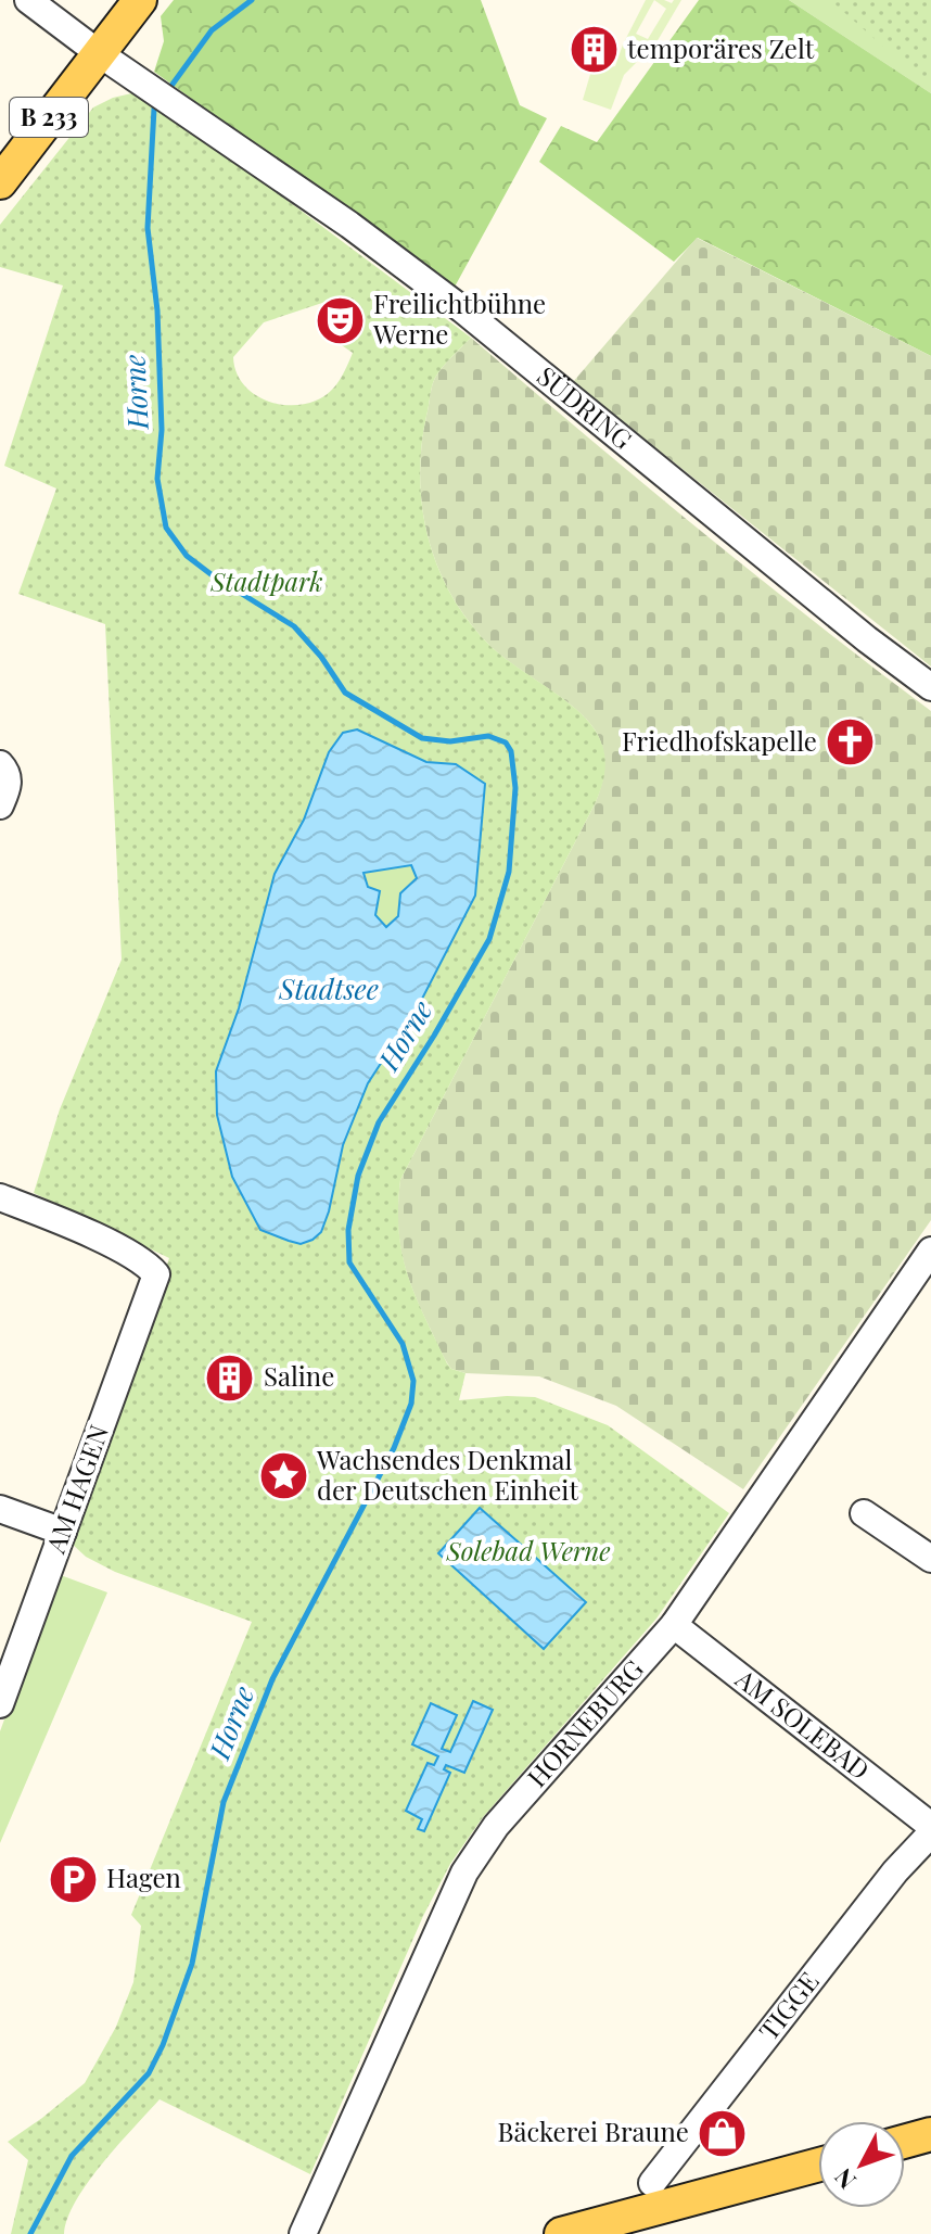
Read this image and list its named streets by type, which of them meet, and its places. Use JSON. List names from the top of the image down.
{
  "streets": {
    "main road": ["B 233"],
    "street": [
      "SÜDRING",
      "AM HAGEN",
      "HORNEBURG",
      "AM SOLEBAD",
      "TIGGE"
    ]
  },
  "crossings": [
    ["B 233", "SÜDRING"],
    ["HORNEBURG", "AM SOLEBAD"]
  ],
  "water": ["Horne", "Stadtsee"],
  "parks": ["Stadtpark", "Solebad Werne"],
  "places": {
    "building": ["temporäres Zelt", "Saline"],
    "theatre": ["Freilichtbühne Werne"],
    "church": ["Friedhofskapelle"],
    "place": ["Wachsendes Denkmal der Deutschen Einheit"],
    "parking": ["Hagen"],
    "shop": ["Bäckerei Braune"]
  },
  "north": "bottom left"
}
